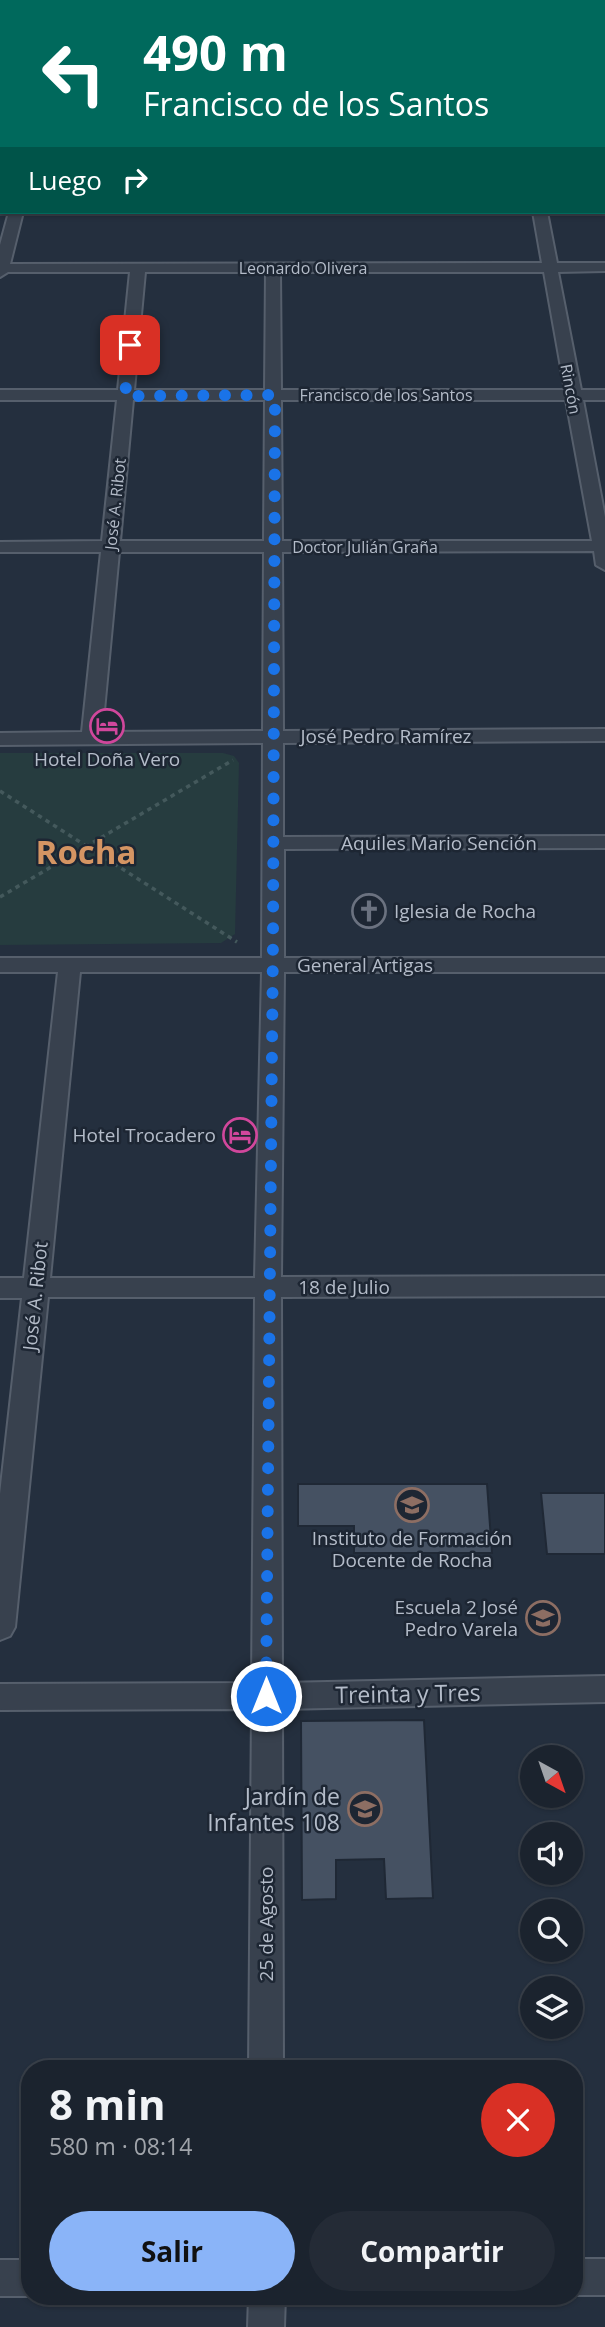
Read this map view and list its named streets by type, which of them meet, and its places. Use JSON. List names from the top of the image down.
{
  "streets": {
    "street": [
      "Leonardo Olivera",
      "Rincón",
      "Francisco de los Santos",
      "José A. Ribot",
      "Doctor Julián Graña",
      "José Pedro Ramírez",
      "Aquiles Mario Sención",
      "General Artigas",
      "18 de Julio",
      "Treinta y Tres",
      "25 de Agosto"
    ]
  },
  "crossings": [
    ["Leonardo Olivera", "Rincón"],
    ["Leonardo Olivera", "José A. Ribot"],
    ["Leonardo Olivera", "25 de Agosto"],
    ["Rincón", "Francisco de los Santos"],
    ["Rincón", "Doctor Julián Graña"],
    ["Francisco de los Santos", "José A. Ribot"],
    ["Francisco de los Santos", "25 de Agosto"],
    ["José A. Ribot", "Doctor Julián Graña"],
    ["José A. Ribot", "José Pedro Ramírez"],
    ["José A. Ribot", "General Artigas"],
    ["José A. Ribot", "18 de Julio"],
    ["Doctor Julián Graña", "25 de Agosto"],
    ["José Pedro Ramírez", "25 de Agosto"],
    ["Aquiles Mario Sención", "25 de Agosto"],
    ["General Artigas", "25 de Agosto"],
    ["18 de Julio", "25 de Agosto"],
    ["Treinta y Tres", "25 de Agosto"]
  ],
  "districts": ["Rocha"],
  "places": {
    "hotel": ["Hotel Doña Vero", "Hotel Trocadero"],
    "church": ["Iglesia de Rocha"],
    "school or university": ["Instituto de Formación Docente de Rocha", "Escuela 2 José Pedro Varela", "Jardín de Infantes 108"]
  },
  "north": "bottom right",
  "page": {
    "turn": ["490 m", "Francisco de los Santos"],
    "then": "Luego",
    "heading": ["8 min", "580 m · 08:14"],
    "buttons": ["Salir", "Compartir"]
  }
}
